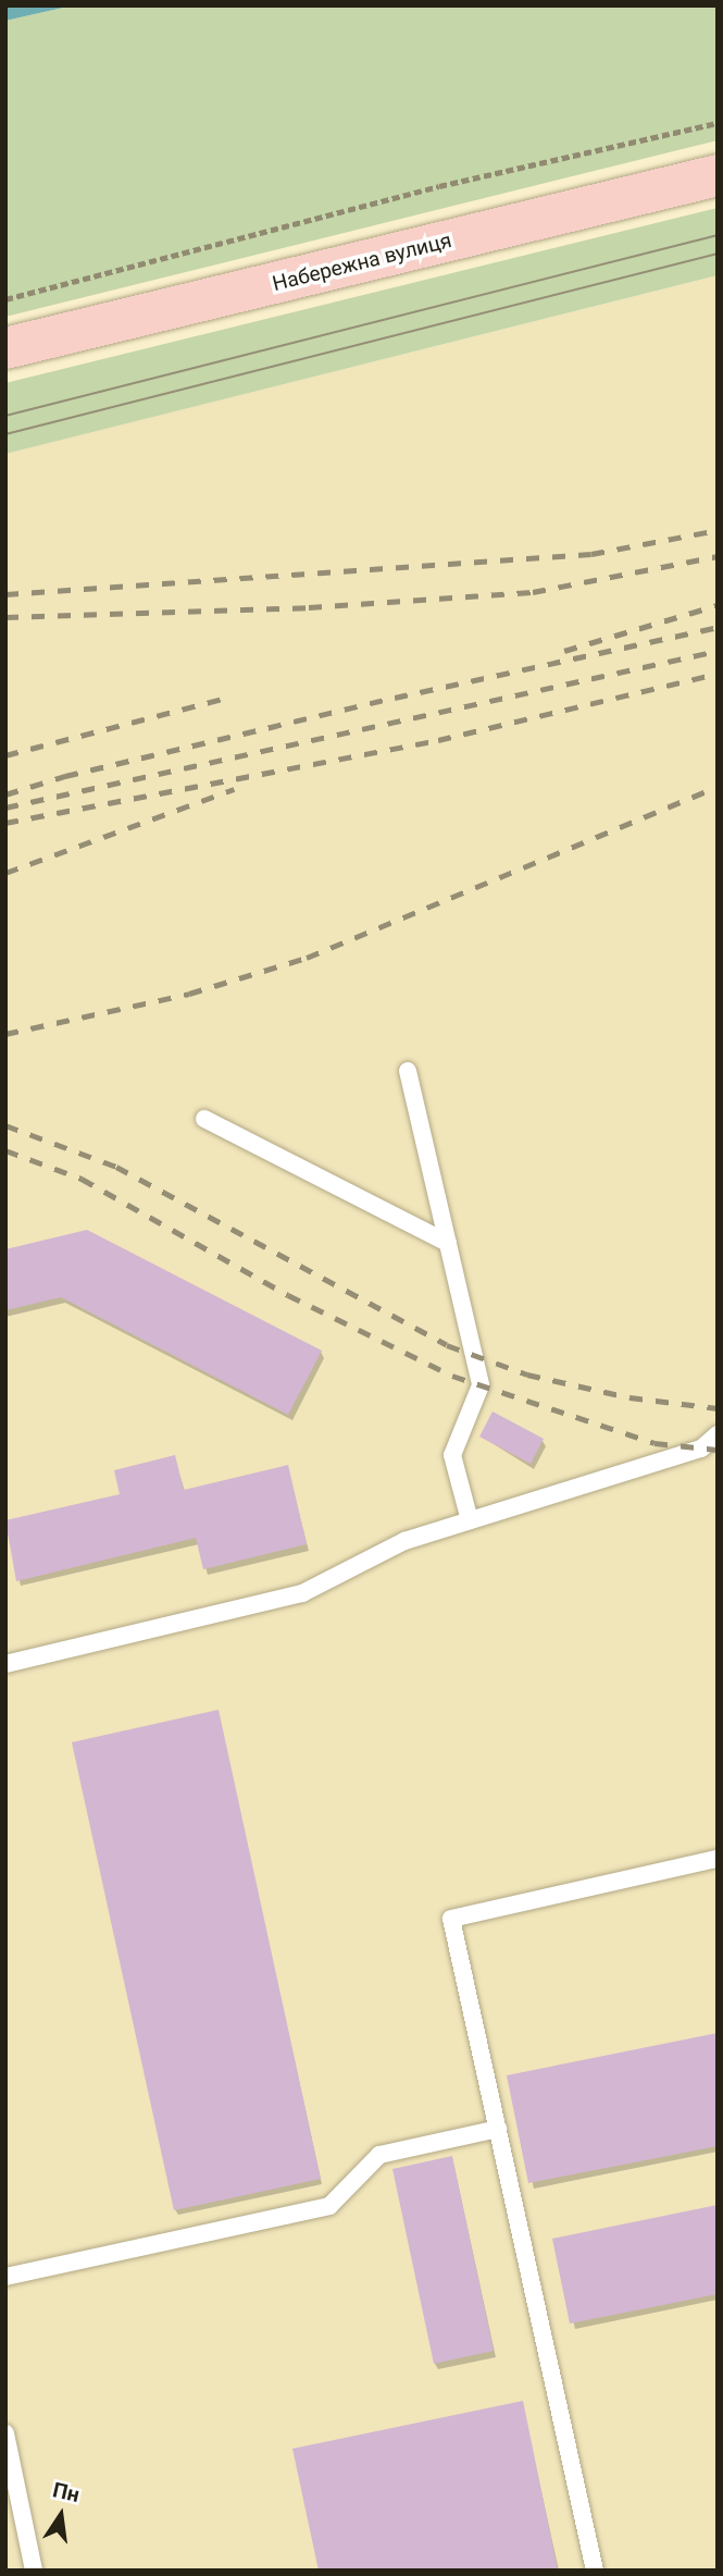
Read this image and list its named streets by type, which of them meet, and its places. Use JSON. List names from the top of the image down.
{
  "streets": {
    "highway": ["Набережна вулиця"]
  },
  "north": "top"
}
